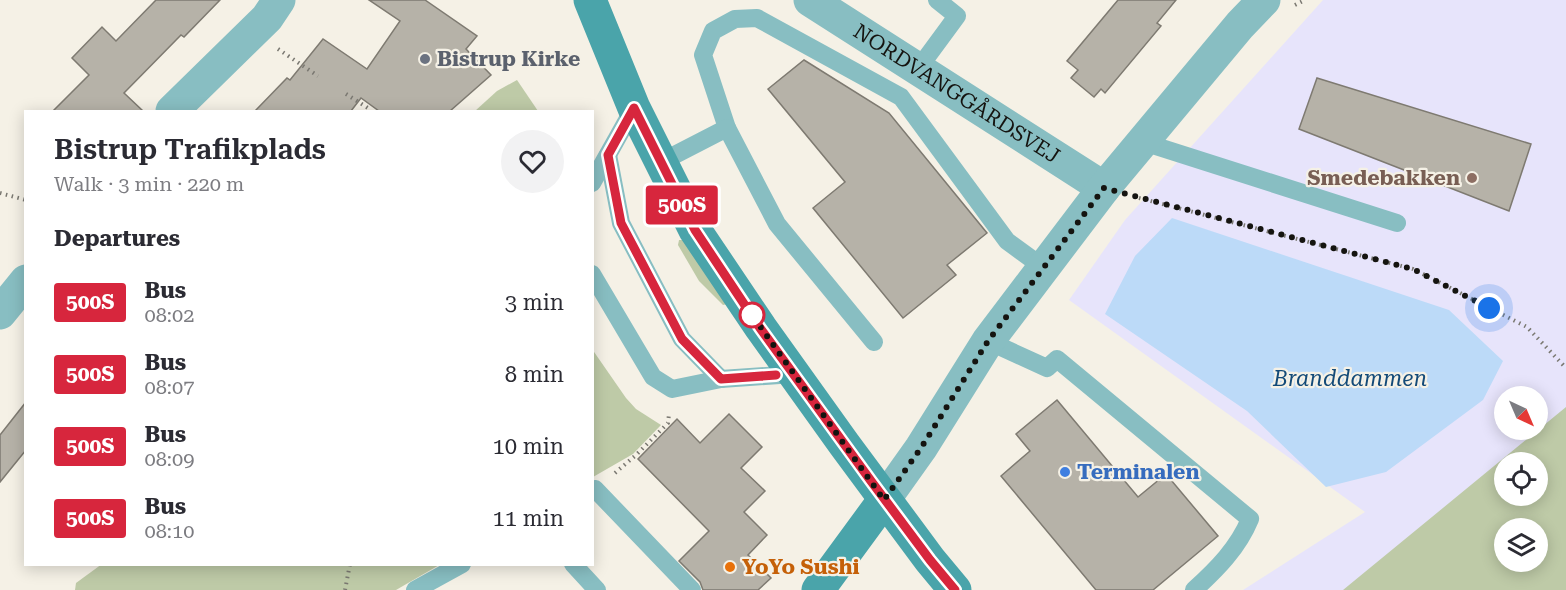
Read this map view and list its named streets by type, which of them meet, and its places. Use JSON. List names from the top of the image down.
{
  "streets": {
    "street": ["NORDVANGGÅRDSVEJ"]
  },
  "water": ["Branddammen"],
  "places": [
    "Bistrup Kirke",
    "Smedebakken",
    "Terminalen",
    "YoYo Sushi"
  ],
  "lines": ["bus line 500S"],
  "north": "bottom right",
  "page": {
    "on_map": "500S",
    "heading": [
      ["Bistrup Trafikplads", "Walk · 3 min · 220 m"],
      "Departures"
    ],
    "list": [
      {
        "mark": "500S",
        "name": "Bus",
        "note": "08:02",
        "value": "3 min"
      },
      {
        "mark": "500S",
        "name": "Bus",
        "note": "08:07",
        "value": "8 min"
      },
      {
        "mark": "500S",
        "name": "Bus",
        "note": "08:09",
        "value": "10 min"
      },
      {
        "mark": "500S",
        "name": "Bus",
        "note": "08:10",
        "value": "11 min"
      }
    ]
  }
}
